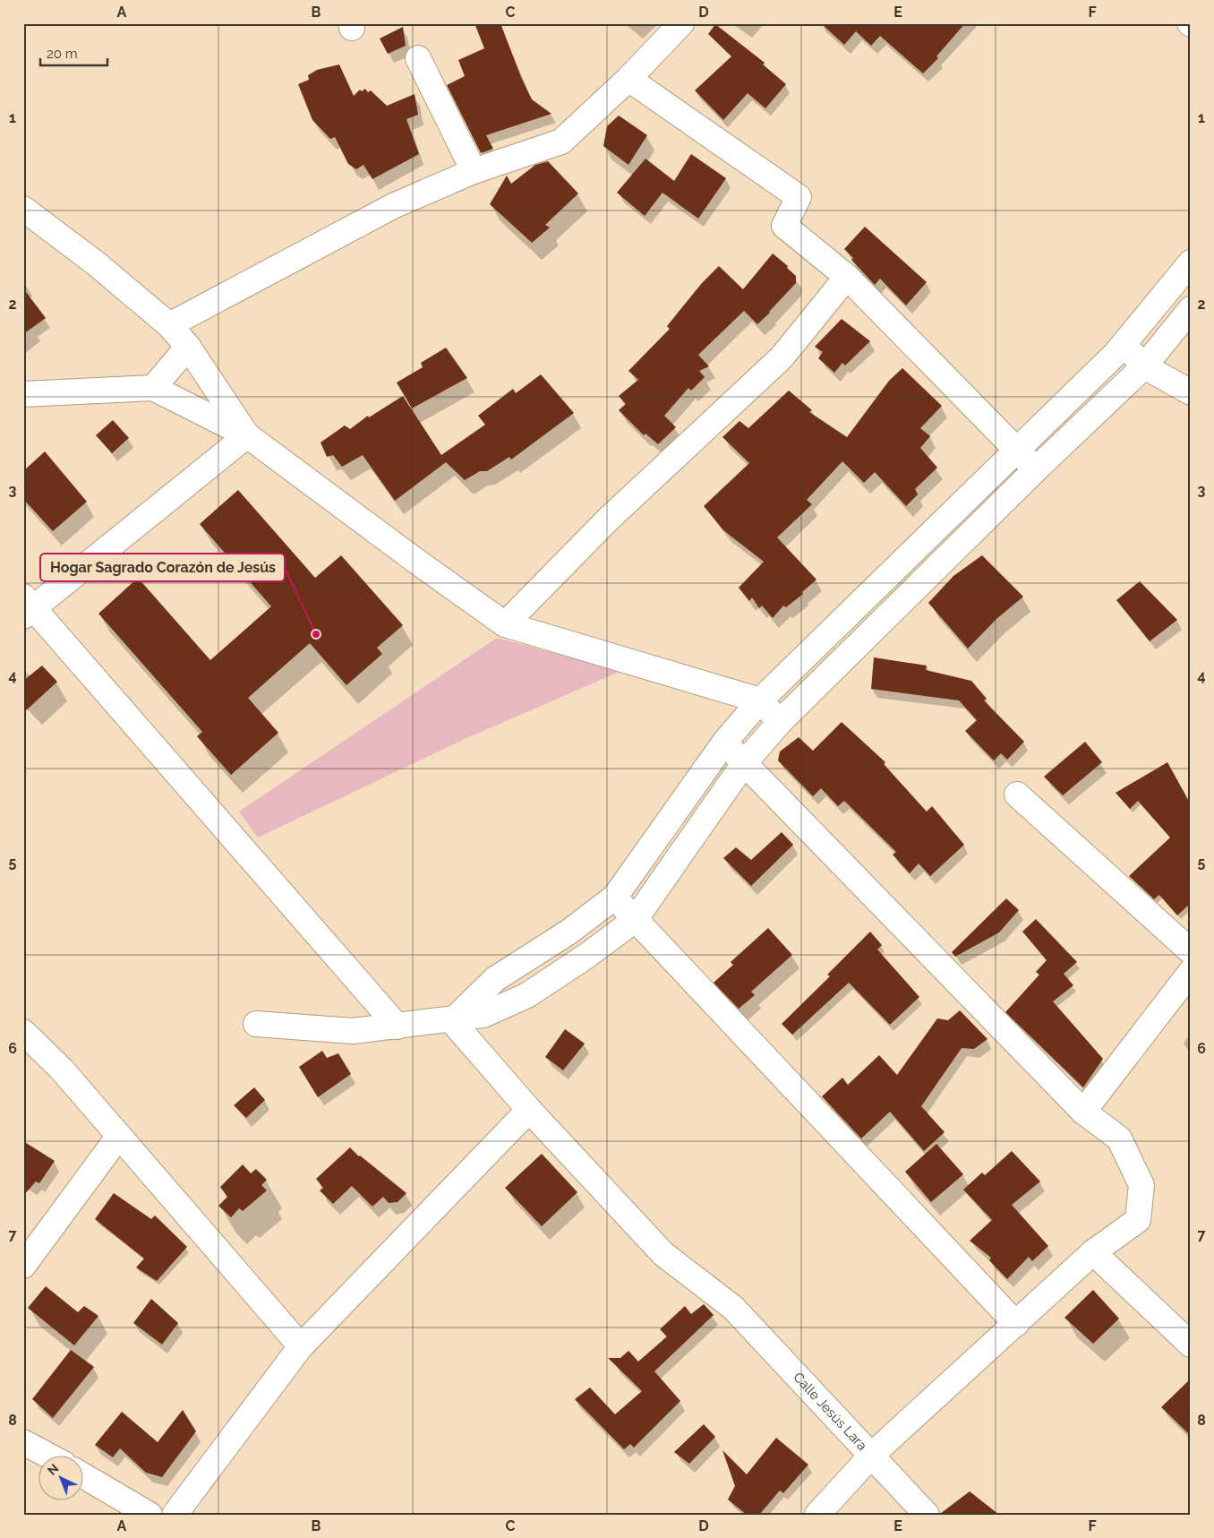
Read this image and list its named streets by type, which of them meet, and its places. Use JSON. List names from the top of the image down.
{
  "streets": {
    "street": ["Calle Jesús Lara"]
  },
  "places": ["Hogar Sagrado Corazón de Jesús"],
  "scale_bar": "20 m",
  "north": "top left",
  "grid": {
    "columns": [
      "A",
      "B",
      "C",
      "D",
      "E",
      "F"
    ],
    "rows": [
      "1",
      "2",
      "3",
      "4",
      "5",
      "6",
      "7",
      "8"
    ]
  }
}
